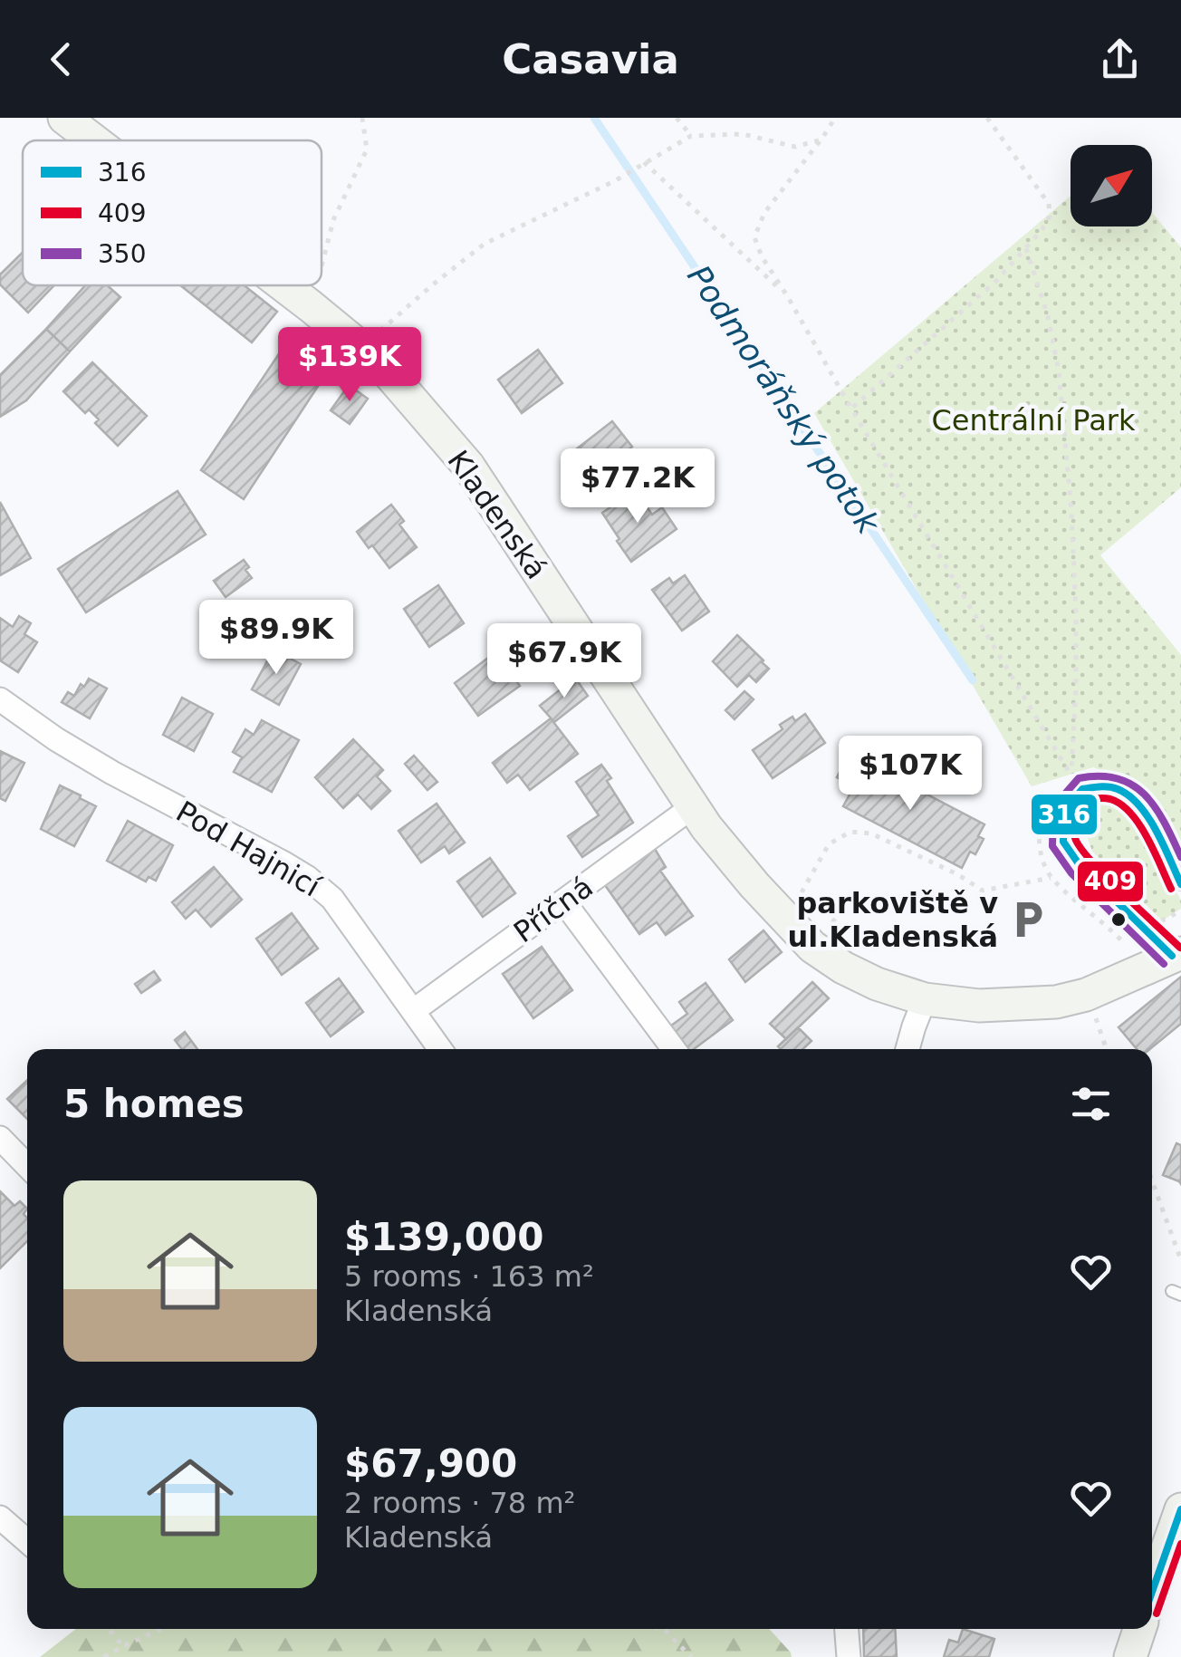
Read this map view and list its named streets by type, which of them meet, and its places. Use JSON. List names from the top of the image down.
{
  "streets": {
    "street": ["Kladenská", "Pod Hajnicí", "Příčná"]
  },
  "crossings": [
    ["Kladenská", "Příčná"],
    ["Pod Hajnicí", "Příčná"]
  ],
  "water": ["Podmoráňský potok"],
  "parks": ["Centrální Park"],
  "places": {
    "parking": ["parkoviště v ul.Kladenská"]
  },
  "lines": ["transit line 350", "transit line 316", "transit line 409"],
  "legend": ["316", "409", "350"],
  "north": "top right",
  "page": {
    "header": "Casavia",
    "price": [
      "$139K",
      "$77.2K",
      "$89.9K",
      "$67.9K",
      "$107K"
    ],
    "heading": "5 homes",
    "list": [
      {
        "name": "$139,000",
        "note": "5 rooms · 163 m² · Kladenská"
      },
      {
        "name": "$67,900",
        "note": "2 rooms · 78 m² · Kladenská"
      }
    ]
  }
}
